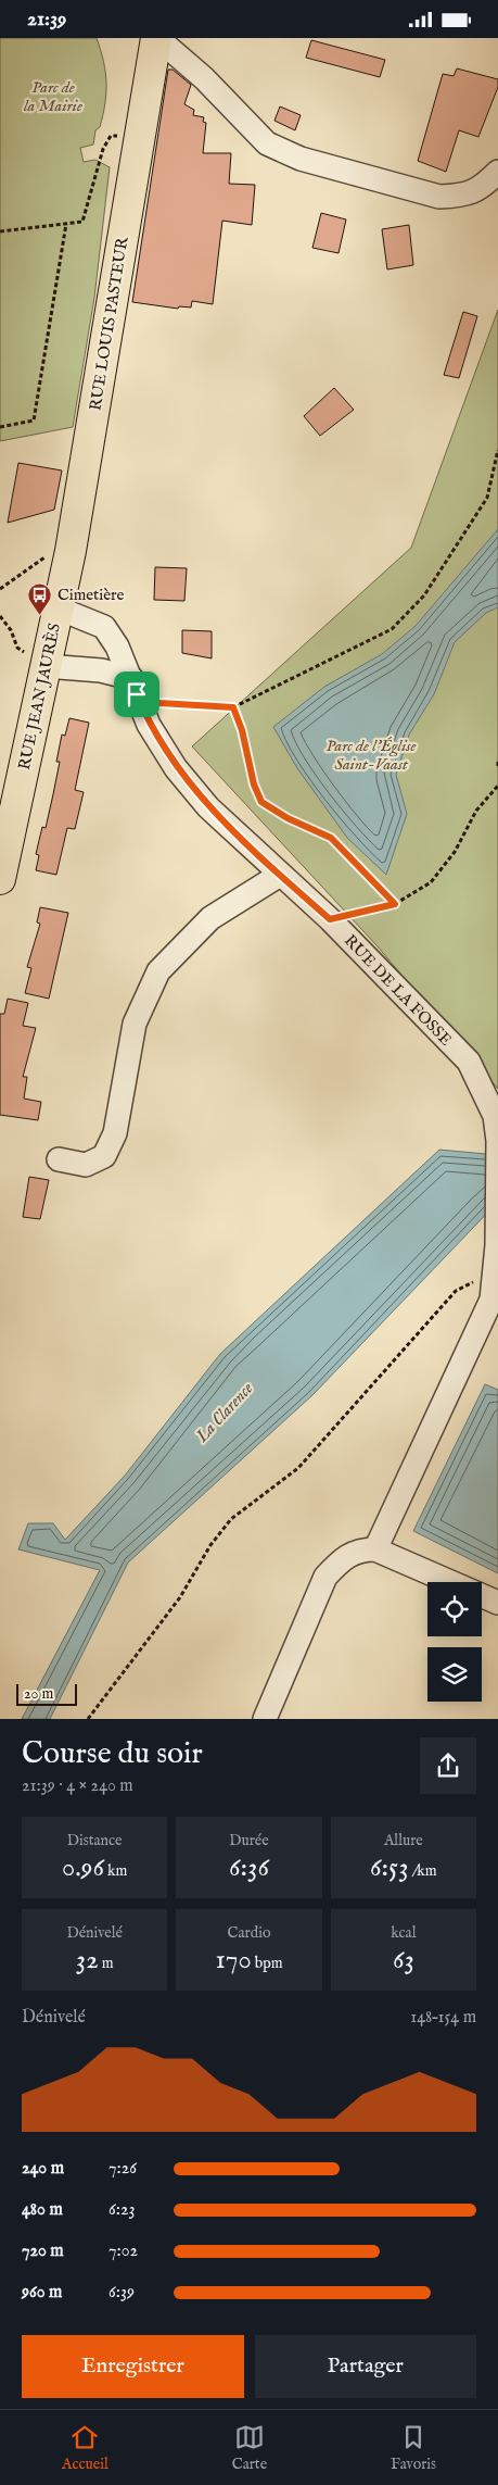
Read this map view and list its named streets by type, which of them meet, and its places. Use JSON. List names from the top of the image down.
{
  "streets": {
    "main road": ["RUE LOUIS PASTEUR", "RUE JEAN JAURÈS"],
    "street": ["RUE DE LA FOSSE"]
  },
  "crossings": [
    ["RUE LOUIS PASTEUR", "RUE JEAN JAURÈS"],
    ["RUE LOUIS PASTEUR", "RUE DE LA FOSSE"],
    ["RUE JEAN JAURÈS", "RUE DE LA FOSSE"]
  ],
  "water": ["La Clarence"],
  "parks": ["Parc de la Mairie", "Parc de l'Église Saint-Vaast"],
  "places": {
    "bus stop": ["Cimetière"]
  },
  "scale_bar": "20 m",
  "page": {
    "status": "21:39",
    "scale": "20 m",
    "heading": ["Course du soir", "21:39 · 4 × 240 m"],
    "stats": [
      ["Distance", "0.96 km"],
      ["Durée", "6:36"],
      ["Allure", "6:53 /km"],
      ["Dénivelé", "32 m"],
      ["Cardio", "170 bpm"],
      ["kcal", "63"]
    ],
    "chart": ["Dénivelé", "148–154 m"],
    "list": [
      {
        "name": "240 m",
        "note": "7:26"
      },
      {
        "name": "480 m",
        "note": "6:23"
      },
      {
        "name": "720 m",
        "note": "7:02"
      },
      {
        "name": "960 m",
        "note": "6:39"
      }
    ],
    "buttons": ["Enregistrer", "Partager"],
    "tabs": ["Accueil", "Carte", "Favoris"]
  }
}
